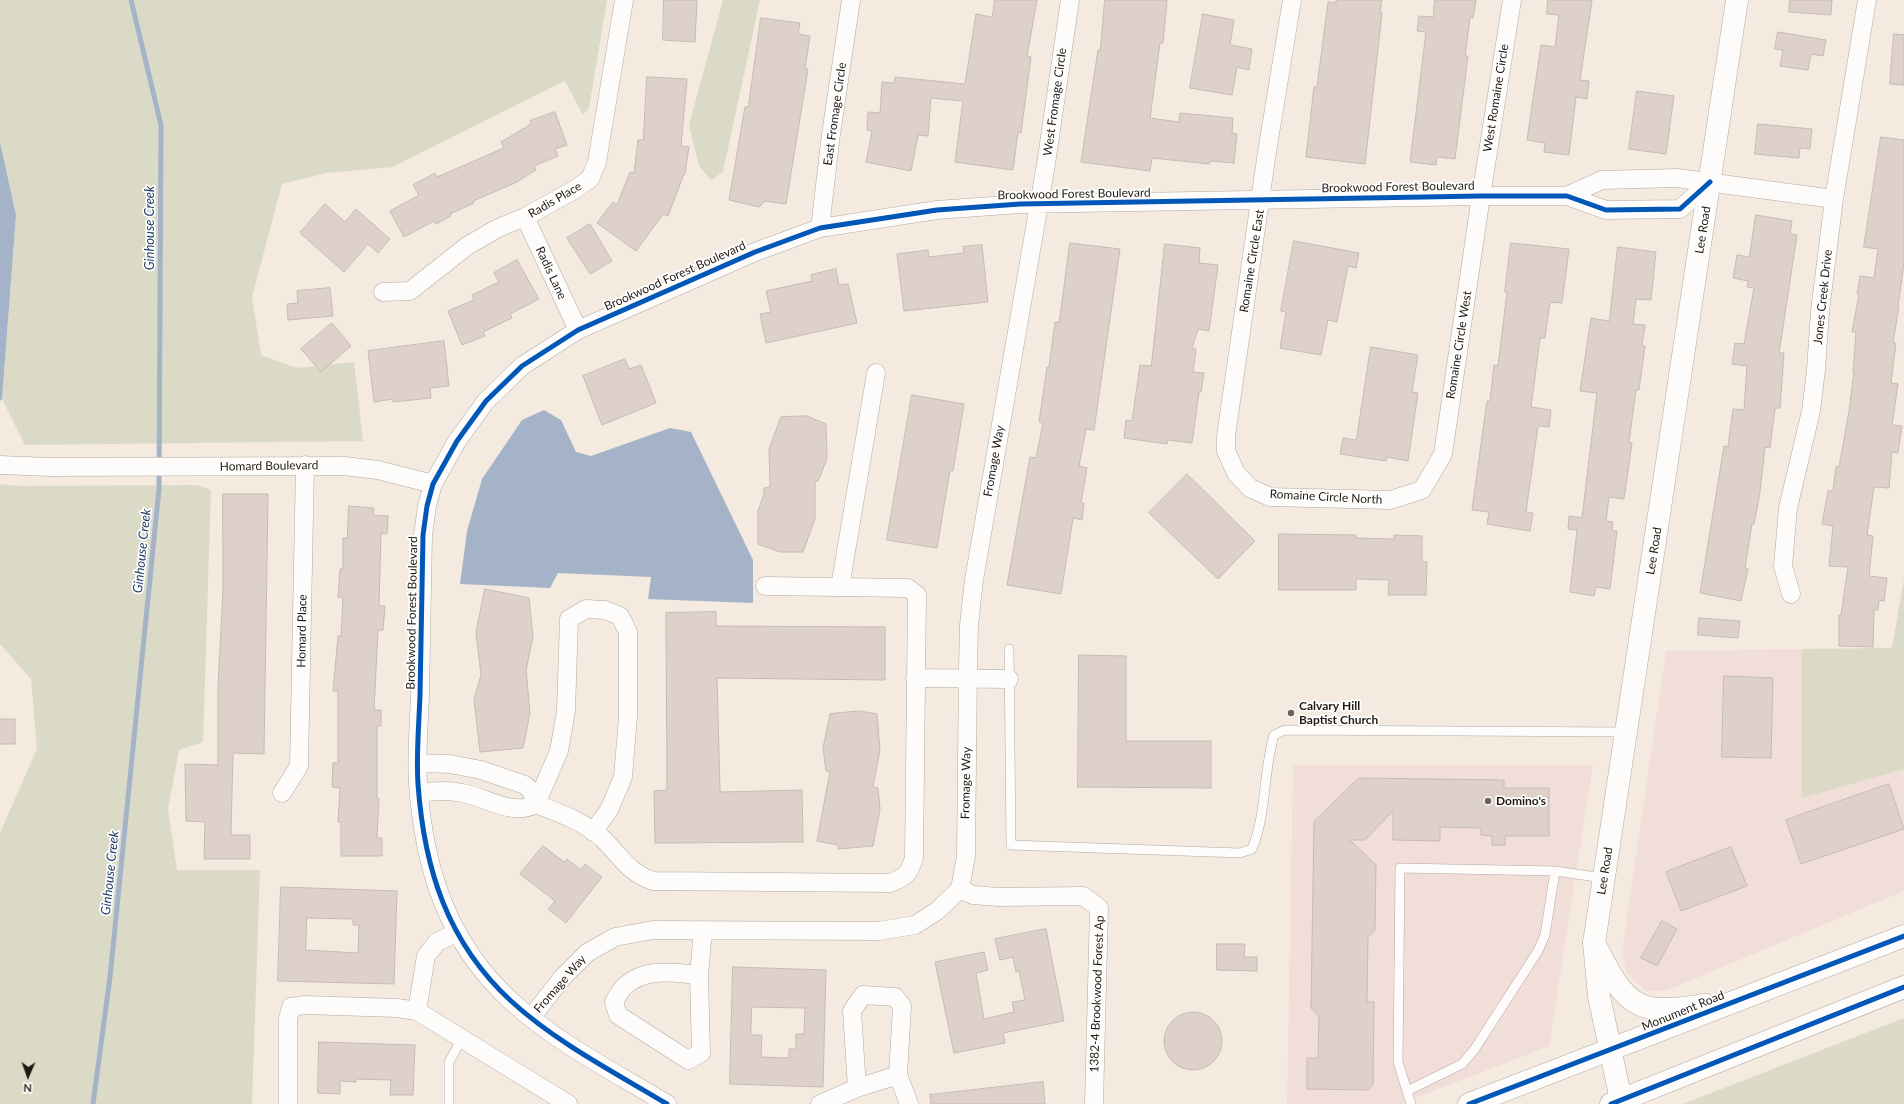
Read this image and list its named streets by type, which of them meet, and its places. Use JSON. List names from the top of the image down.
{
  "streets": {
    "street": [
      "West Romaine Circle",
      "West Fromage Circle",
      "East Fromage Circle",
      "Brookwood Forest Boulevard",
      "Radis Place",
      "Lee Road",
      "Romaine Circle East",
      "Radis Lane",
      "Jones Creek Drive",
      "Romaine Circle West",
      "Fromage Way",
      "Homard Boulevard",
      "Romaine Circle North",
      "Homard Place",
      "1382-4 Brookwood Forest Ap",
      "Monument Road"
    ]
  },
  "crossings": [
    ["West Romaine Circle", "Brookwood Forest Boulevard"],
    ["West Romaine Circle", "Romaine Circle West"],
    ["West Fromage Circle", "Brookwood Forest Boulevard"],
    ["West Fromage Circle", "Fromage Way"],
    ["East Fromage Circle", "Brookwood Forest Boulevard"],
    ["Brookwood Forest Boulevard", "Lee Road"],
    ["Brookwood Forest Boulevard", "Romaine Circle East"],
    ["Brookwood Forest Boulevard", "Radis Lane"],
    ["Brookwood Forest Boulevard", "Jones Creek Drive"],
    ["Brookwood Forest Boulevard", "Romaine Circle West"],
    ["Brookwood Forest Boulevard", "Fromage Way"],
    ["Brookwood Forest Boulevard", "Homard Boulevard"],
    ["Radis Place", "Radis Lane"],
    ["Lee Road", "Monument Road"],
    ["Romaine Circle East", "Romaine Circle North"],
    ["Romaine Circle West", "Romaine Circle North"],
    ["Fromage Way", "1382-4 Brookwood Forest Ap"],
    ["Homard Boulevard", "Homard Place"]
  ],
  "water": ["Ginhouse Creek"],
  "places": ["Calvary Hill Baptist Church", "Domino's"],
  "north": "bottom"
}
